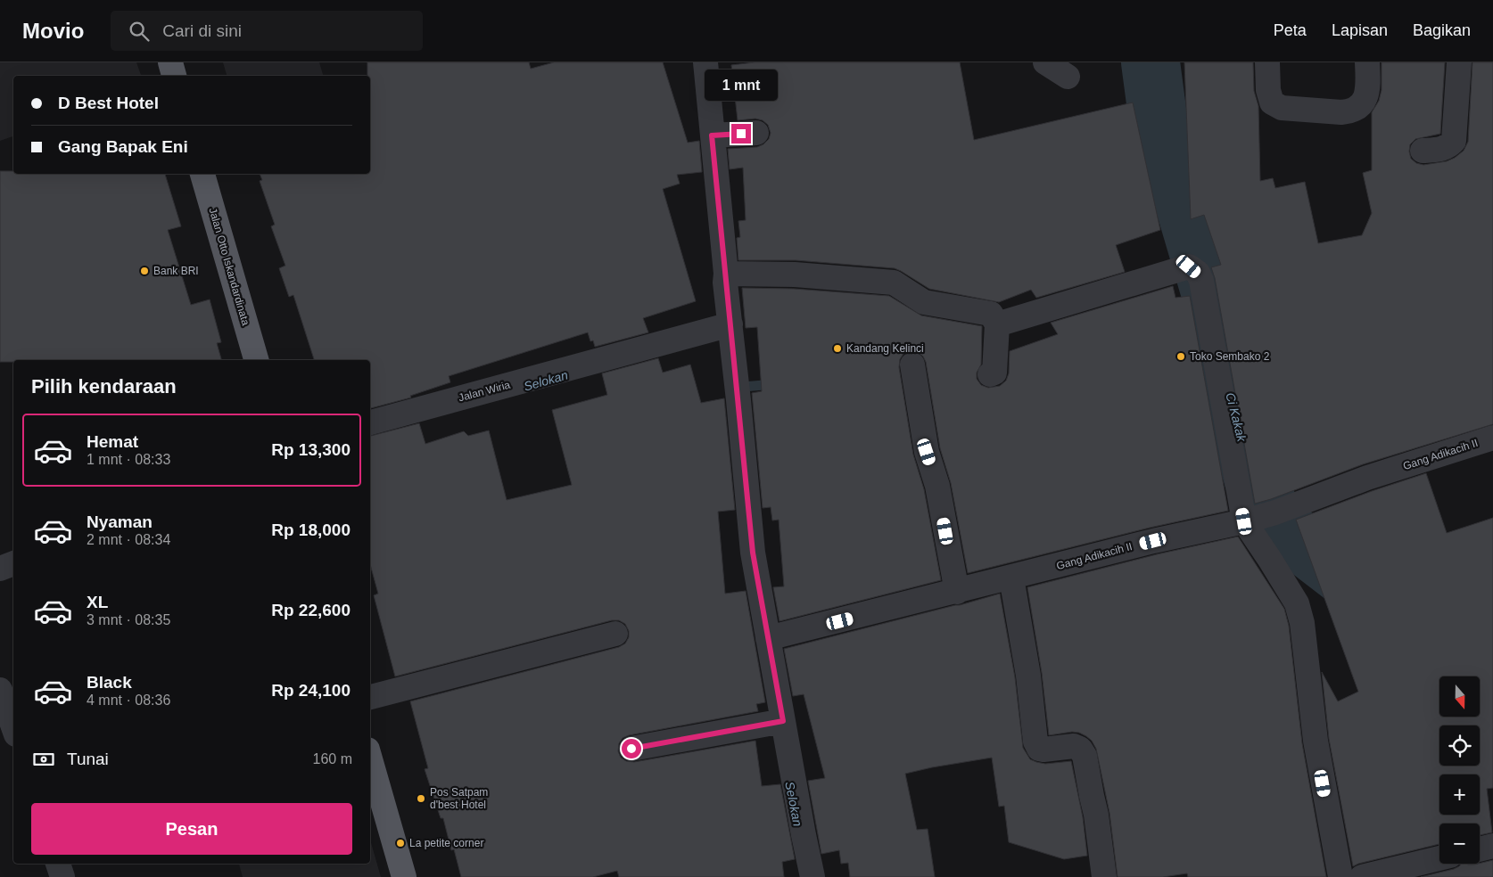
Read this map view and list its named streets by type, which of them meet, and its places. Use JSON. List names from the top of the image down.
{
  "streets": {
    "main road": ["Jalan Otto Iskandardinata"],
    "street": ["Jalan Wiria", "Gang Adikacih II"]
  },
  "water": ["Selokan", "Ci Kakak"],
  "places": [
    "Bank BRI",
    "Kandang Kelinci",
    "Toko Sembako 2",
    "Pos Satpam d'best Hotel",
    "La petite corner"
  ],
  "north": "bottom",
  "page": {
    "header": "Movio",
    "search": "Cari di sini",
    "nav": ["Peta", "Lapisan", "Bagikan"],
    "bubble": "1 mnt",
    "banner": ["D Best Hotel", "Gang Bapak Eni"],
    "heading": "Pilih kendaraan",
    "list": [
      {
        "name": "Hemat",
        "note": "1 mnt · 08:33",
        "value": "Rp 13,300"
      },
      {
        "name": "Nyaman",
        "note": "2 mnt · 08:34",
        "value": "Rp 18,000"
      },
      {
        "name": "XL",
        "note": "3 mnt · 08:35",
        "value": "Rp 22,600"
      },
      {
        "name": "Black",
        "note": "4 mnt · 08:36",
        "value": "Rp 24,100"
      }
    ],
    "map_buttons": ["+", "−"],
    "pay": ["Tunai", "160 m"],
    "buttons": "Pesan"
  }
}
